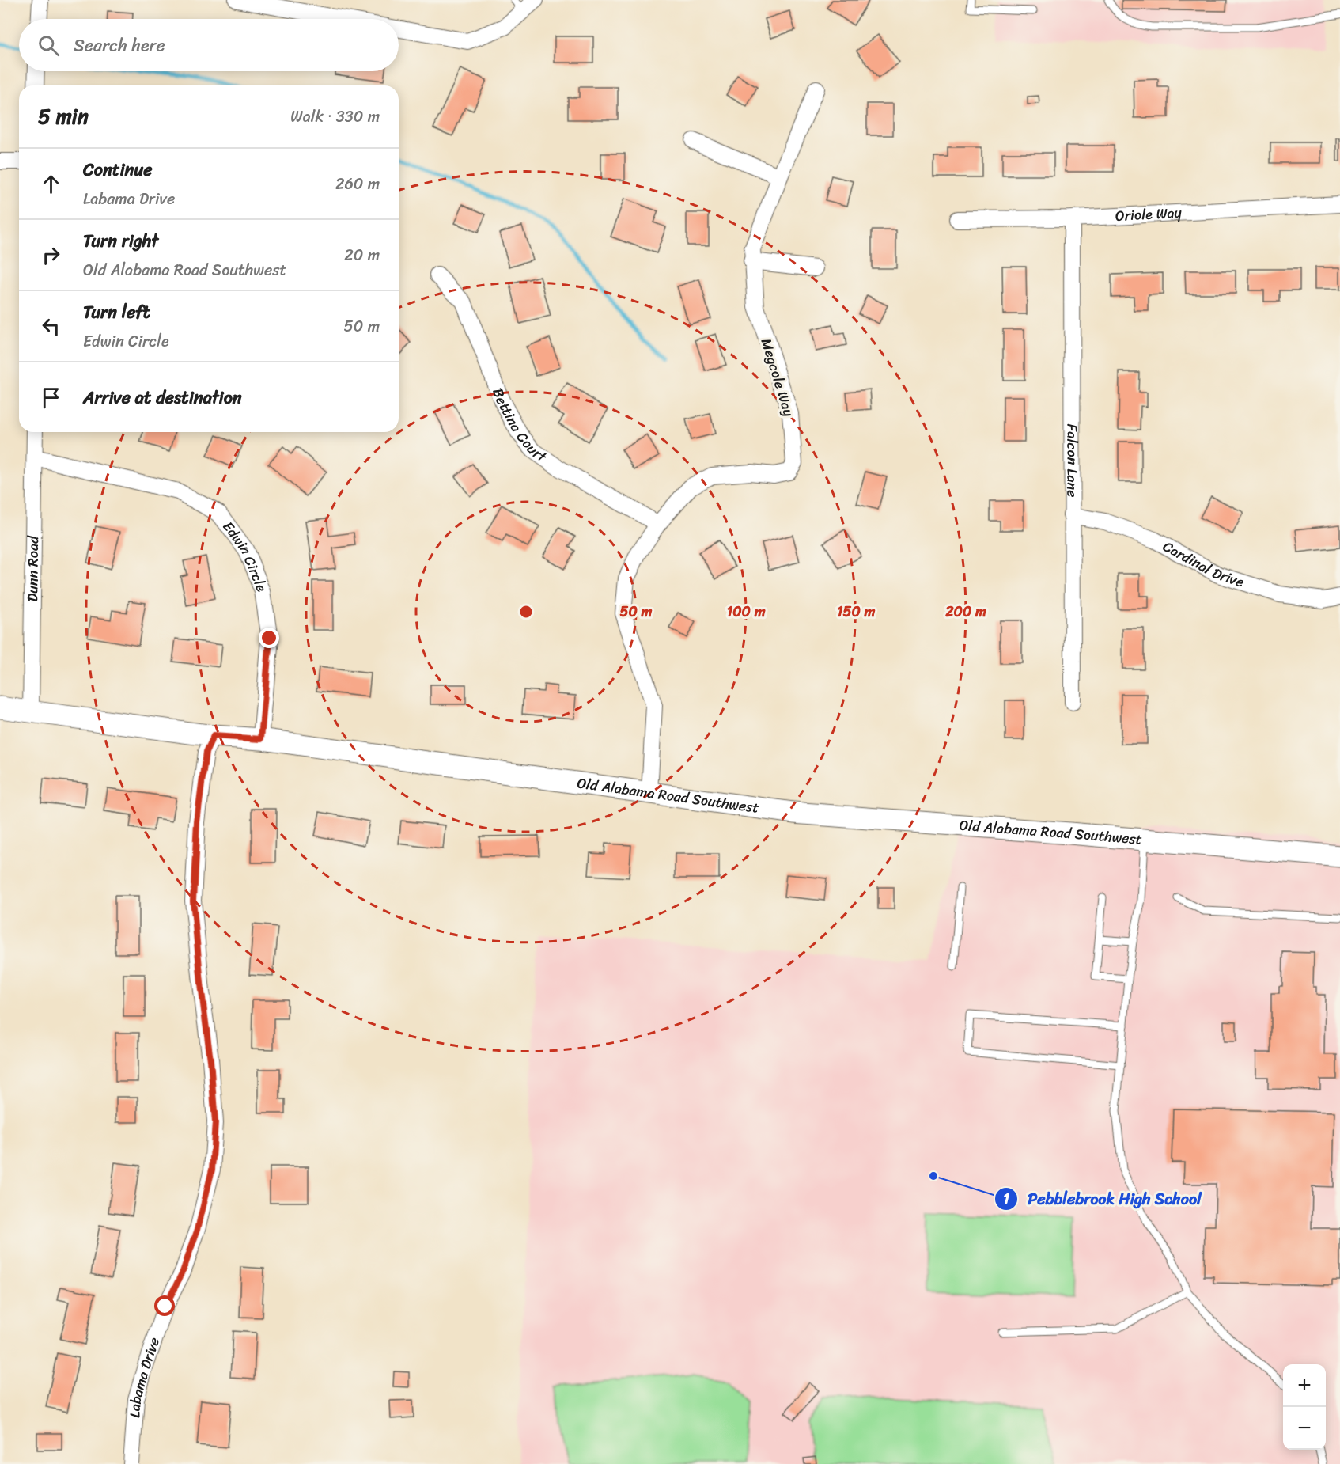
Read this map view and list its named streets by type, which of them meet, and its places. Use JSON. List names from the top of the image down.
{
  "streets": {
    "street": [
      "Oriole Way",
      "Megcole Way",
      "Bettina Court",
      "Falcon Lane",
      "Edwin Circle",
      "Cardinal Drive",
      "Dunn Road",
      "Old Alabama Road Southwest",
      "Labama Drive"
    ]
  },
  "crossings": [
    ["Oriole Way", "Falcon Lane"],
    ["Megcole Way", "Bettina Court"],
    ["Megcole Way", "Old Alabama Road Southwest"],
    ["Falcon Lane", "Cardinal Drive"],
    ["Edwin Circle", "Dunn Road"],
    ["Edwin Circle", "Old Alabama Road Southwest"],
    ["Dunn Road", "Old Alabama Road Southwest"],
    ["Old Alabama Road Southwest", "Labama Drive"]
  ],
  "places": ["Pebblebrook High School"],
  "page": {
    "search": "Search here",
    "heading": ["5 min", "Walk · 330 m"],
    "list": [
      ["Continue", "Labama Drive", "260 m"],
      ["Turn right", "Old Alabama Road Southwest", "20 m"],
      ["Turn left", "Edwin Circle", "50 m"],
      "Arrive at destination"
    ],
    "map_buttons": ["+", "−"]
  },
  "rings": [
    "50 m",
    "100 m",
    "150 m",
    "200 m"
  ]
}
